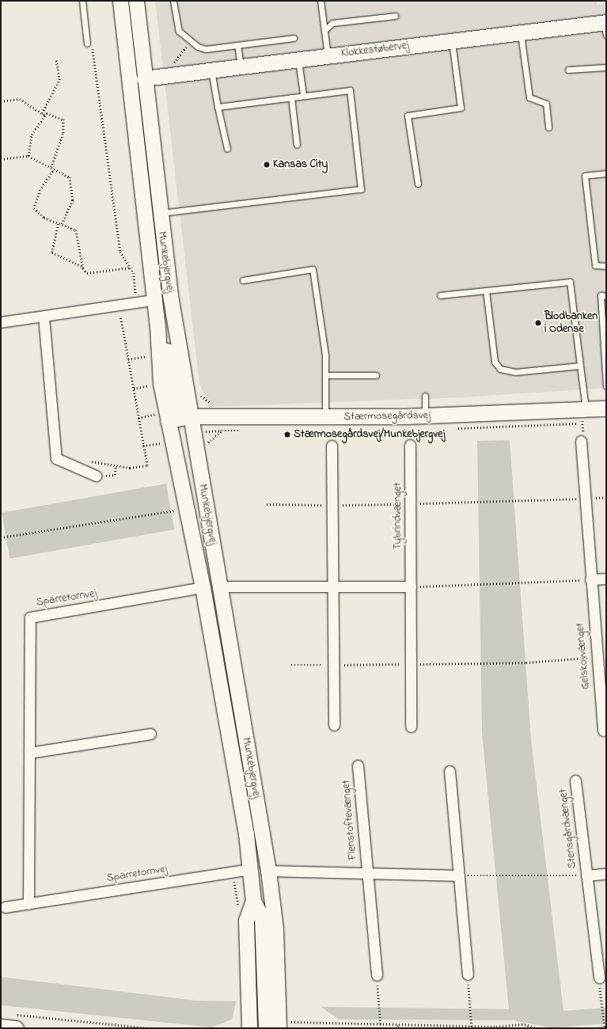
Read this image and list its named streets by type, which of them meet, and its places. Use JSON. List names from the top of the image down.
{
  "streets": {
    "street": [
      "Klokkestøbervej",
      "Munkebjergvej",
      "Stærmosegårdsvej",
      "Tybrindvænget",
      "Sparretornvej",
      "Gelskovvænget",
      "Flenstoftevænget",
      "Stensgårdvænget"
    ]
  },
  "crossings": [
    ["Klokkestøbervej", "Munkebjergvej"],
    ["Munkebjergvej", "Stærmosegårdsvej"],
    ["Munkebjergvej", "Sparretornvej"],
    ["Munkebjergvej", "Flenstoftevænget"]
  ],
  "places": ["Kansas City", "Blodbanken i Odense", "Stærmosegårdsvej/Munkebjergvej"]
}
